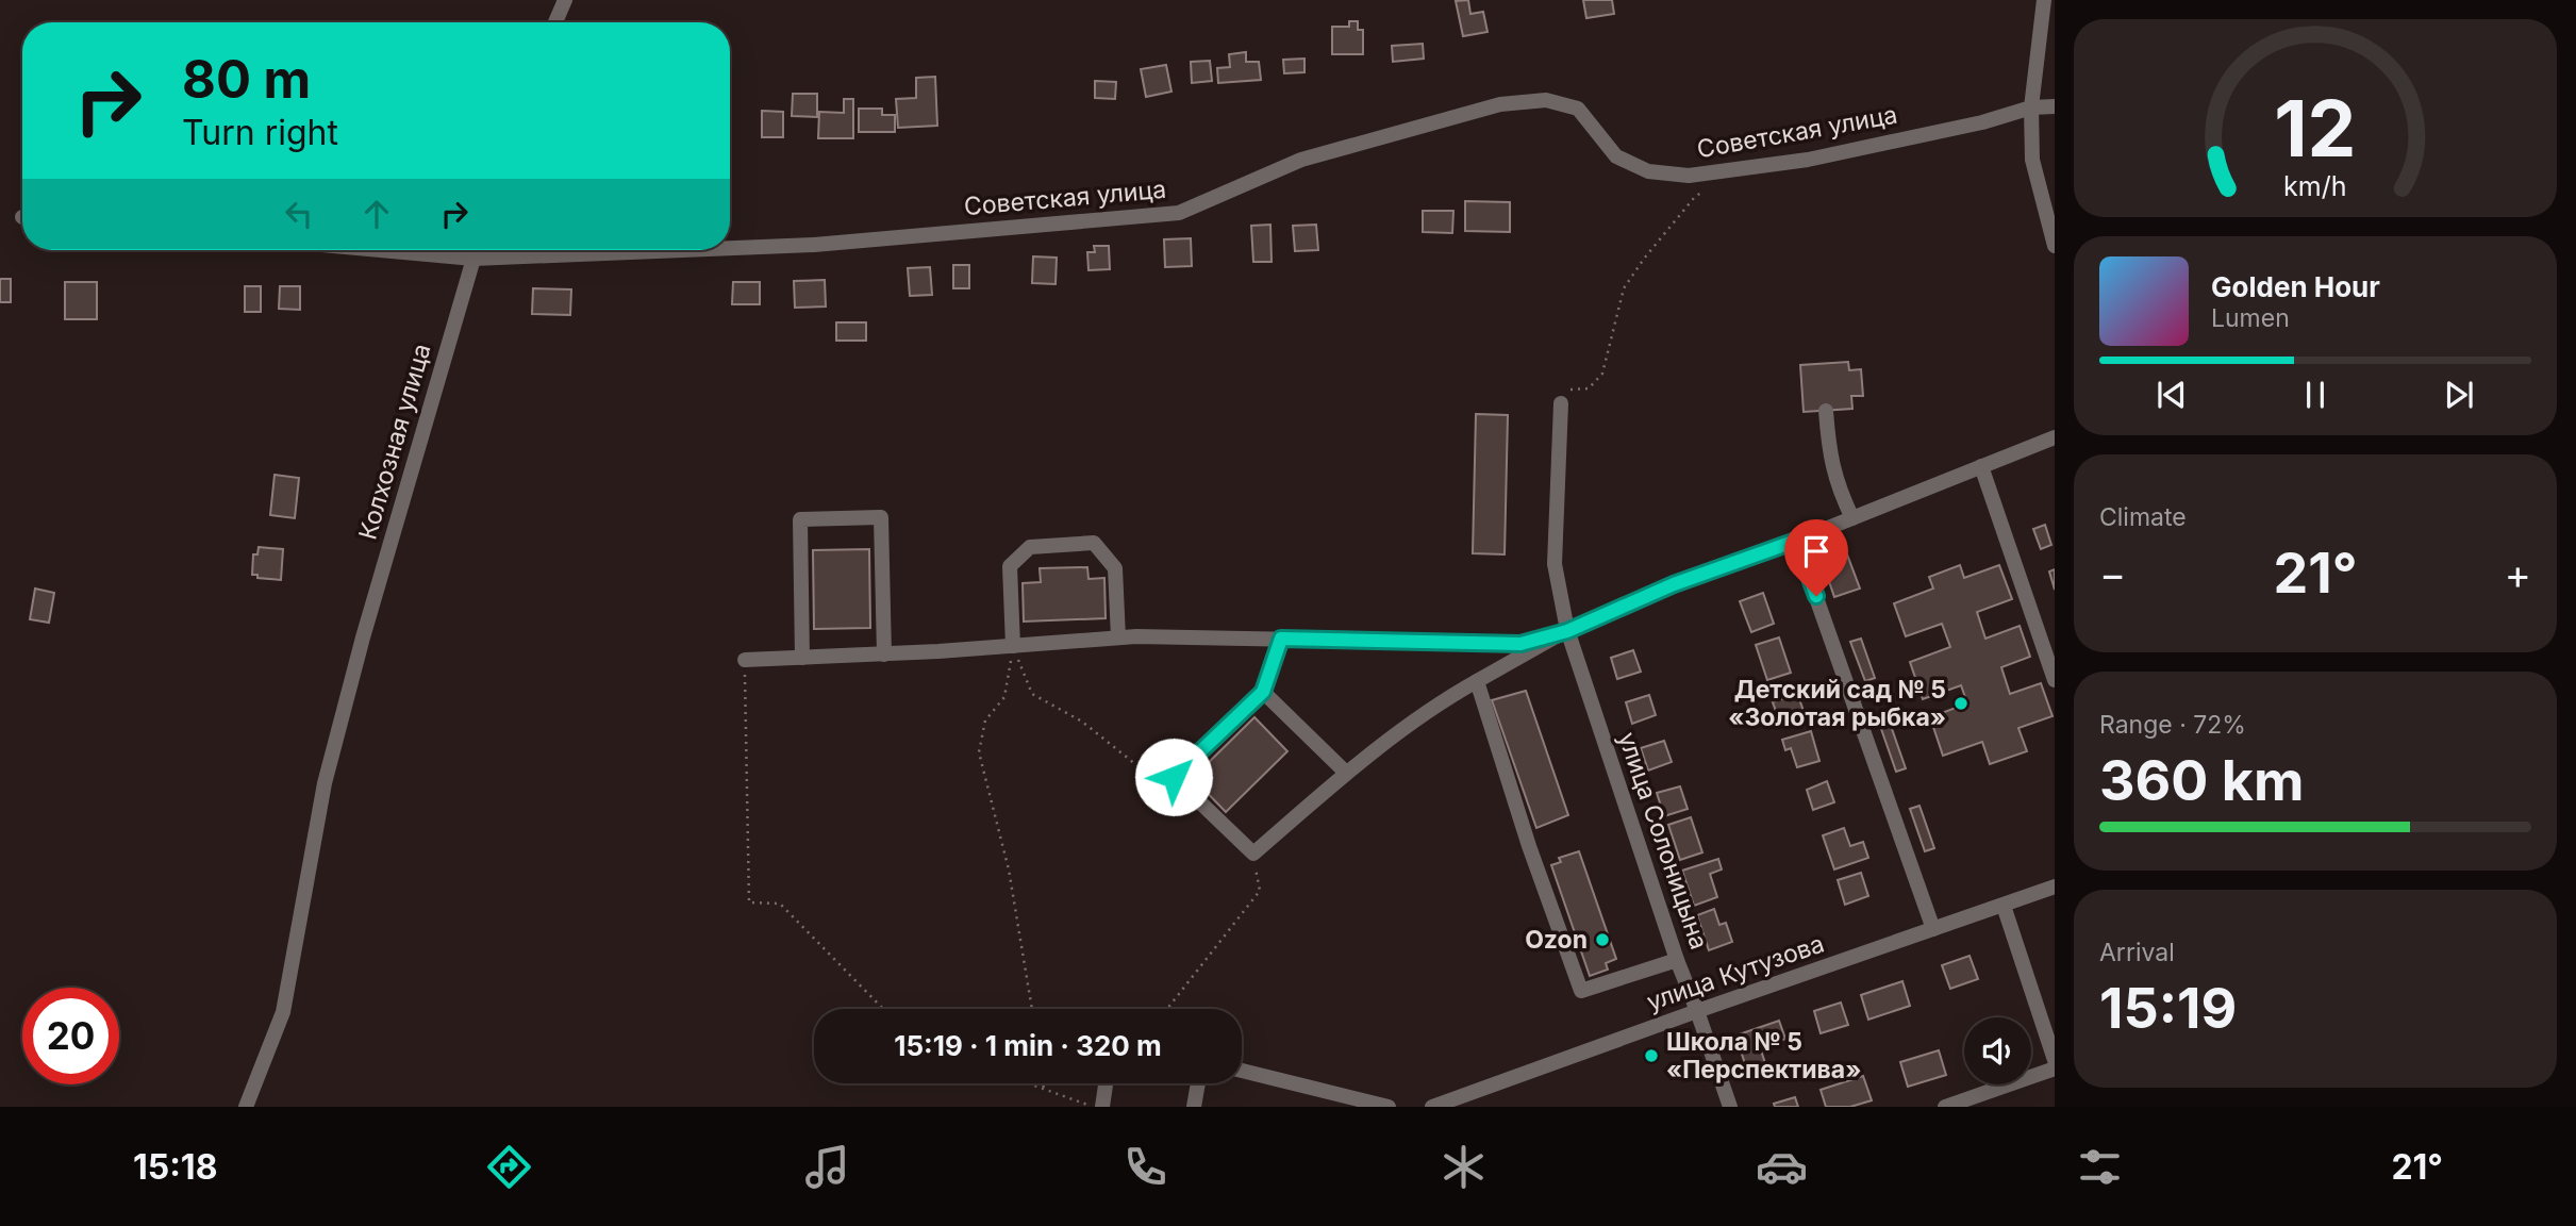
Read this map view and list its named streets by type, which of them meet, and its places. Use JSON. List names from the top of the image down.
{
  "streets": {
    "street": [
      "Советская улица",
      "Колхозная улица",
      "улица Солоницына",
      "улица Кутузова"
    ]
  },
  "crossings": [
    ["Советская улица", "Колхозная улица"],
    ["улица Солоницына", "улица Кутузова"]
  ],
  "places": ["Детский сад № 5 «Золотая рыбка»", "Ozon", "Школа № 5 «Перспектива»"],
  "page": {
    "turn": ["80 m", "Turn right"],
    "song": ["Golden Hour", "Lumen"],
    "tile": [
      "Climate",
      ["Range · 72%", "360 km"],
      ["Arrival", "15:19"]
    ],
    "heat": ["−", "21°", "+"],
    "limit": "20",
    "trip": "15:19 · 1 min · 320 m",
    "tabs": ["15:18", "21°"],
    "gauge": ["12", "km/h"]
  }
}
